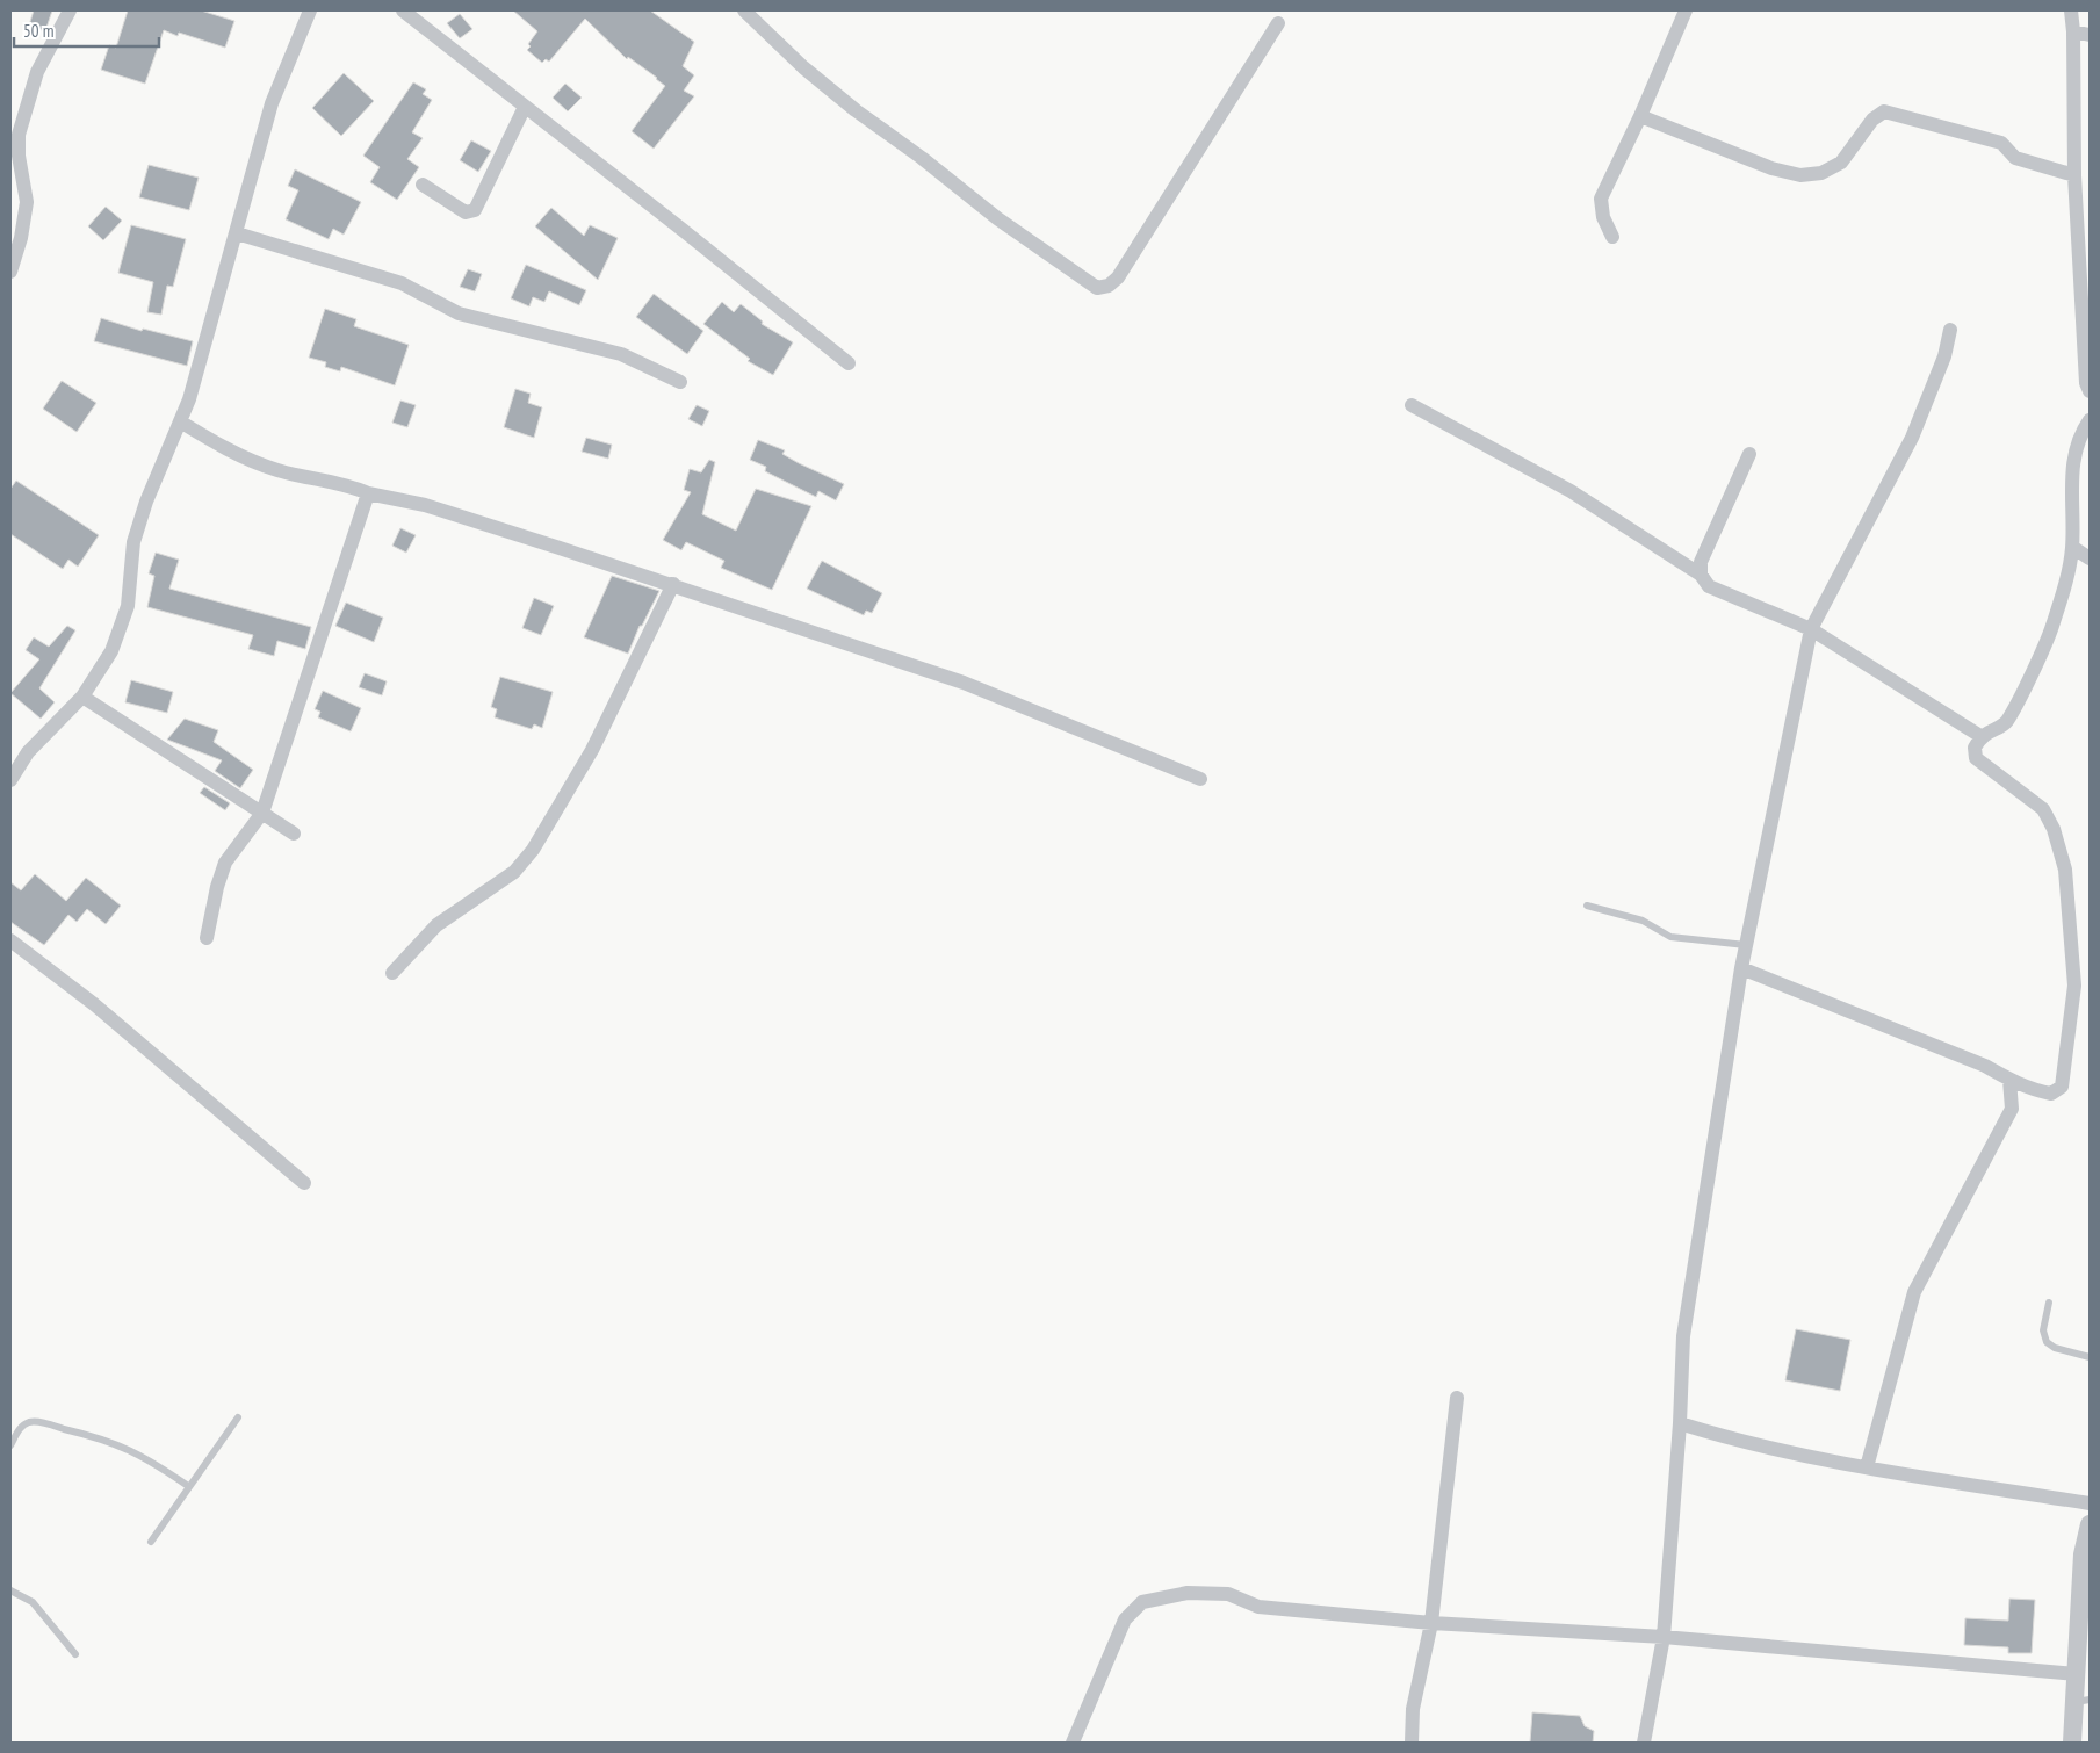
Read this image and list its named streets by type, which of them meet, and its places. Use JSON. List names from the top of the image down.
{
  "scale_bar": "50 m"
}
